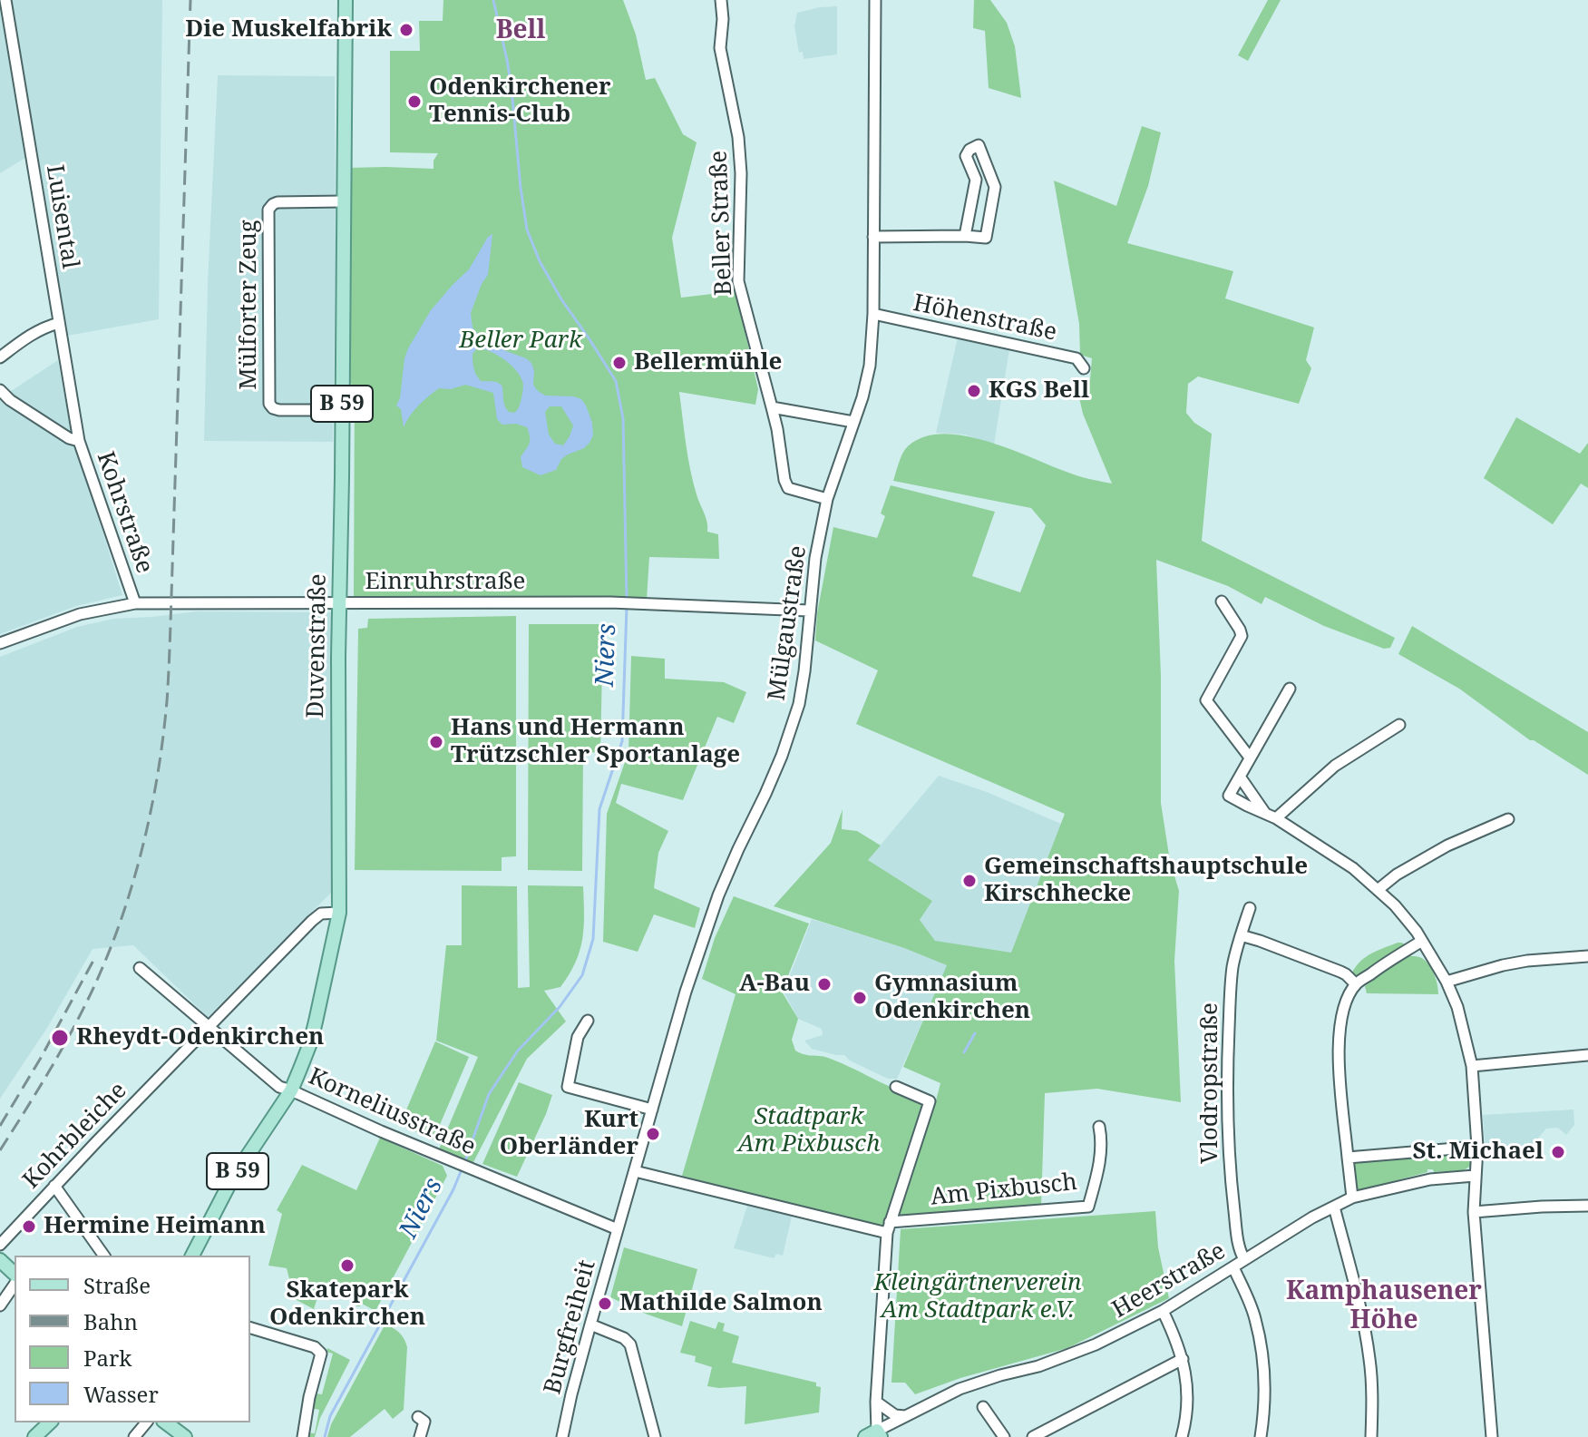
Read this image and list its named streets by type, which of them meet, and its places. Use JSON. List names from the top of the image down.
{
  "streets": {
    "main road": ["B 59", "Duvenstraße"],
    "street": [
      "Luisental",
      "Beller Straße",
      "Mülforter Zeug",
      "Höhenstraße",
      "Kohrstraße",
      "Einruhrstraße",
      "Mülgaustraße",
      "Vlodropstraße",
      "Korneliusstraße",
      "Kohrbleiche",
      "Am Pixbusch",
      "Heerstraße",
      "Burgfreiheit"
    ]
  },
  "crossings": [
    ["Luisental", "Kohrstraße"],
    ["Beller Straße", "Mülgaustraße"],
    ["Mülforter Zeug", "Duvenstraße"],
    ["Höhenstraße", "Mülgaustraße"],
    ["Kohrstraße", "Einruhrstraße"],
    ["Einruhrstraße", "Mülgaustraße"],
    ["Einruhrstraße", "Duvenstraße"],
    ["Mülgaustraße", "Korneliusstraße"],
    ["Mülgaustraße", "Am Pixbusch"],
    ["Mülgaustraße", "Burgfreiheit"],
    ["Duvenstraße", "Korneliusstraße"],
    ["Duvenstraße", "Kohrbleiche"],
    ["Vlodropstraße", "Heerstraße"],
    ["Korneliusstraße", "Kohrbleiche"],
    ["Korneliusstraße", "Burgfreiheit"]
  ],
  "districts": ["Bell", "Kamphausener Höhe"],
  "water": ["Niers"],
  "parks": ["Beller Park", "Stadtpark Am Pixbusch", "Kleingärtnerverein Am Stadtpark e.V."],
  "places": [
    "Die Muskelfabrik",
    "Odenkirchener Tennis-Club",
    "Bellermühle",
    "KGS Bell",
    "Hans und Hermann Trützschler Sportanlage",
    "Gemeinschaftshauptschule Kirschhecke",
    "A-Bau",
    "Gymnasium Odenkirchen",
    "Rheydt-Odenkirchen",
    "Kurt Oberländer",
    "St. Michael",
    "Hermine Heimann",
    "Skatepark Odenkirchen",
    "Mathilde Salmon"
  ],
  "legend": [
    "Straße",
    "Bahn",
    "Park",
    "Wasser"
  ]
}
